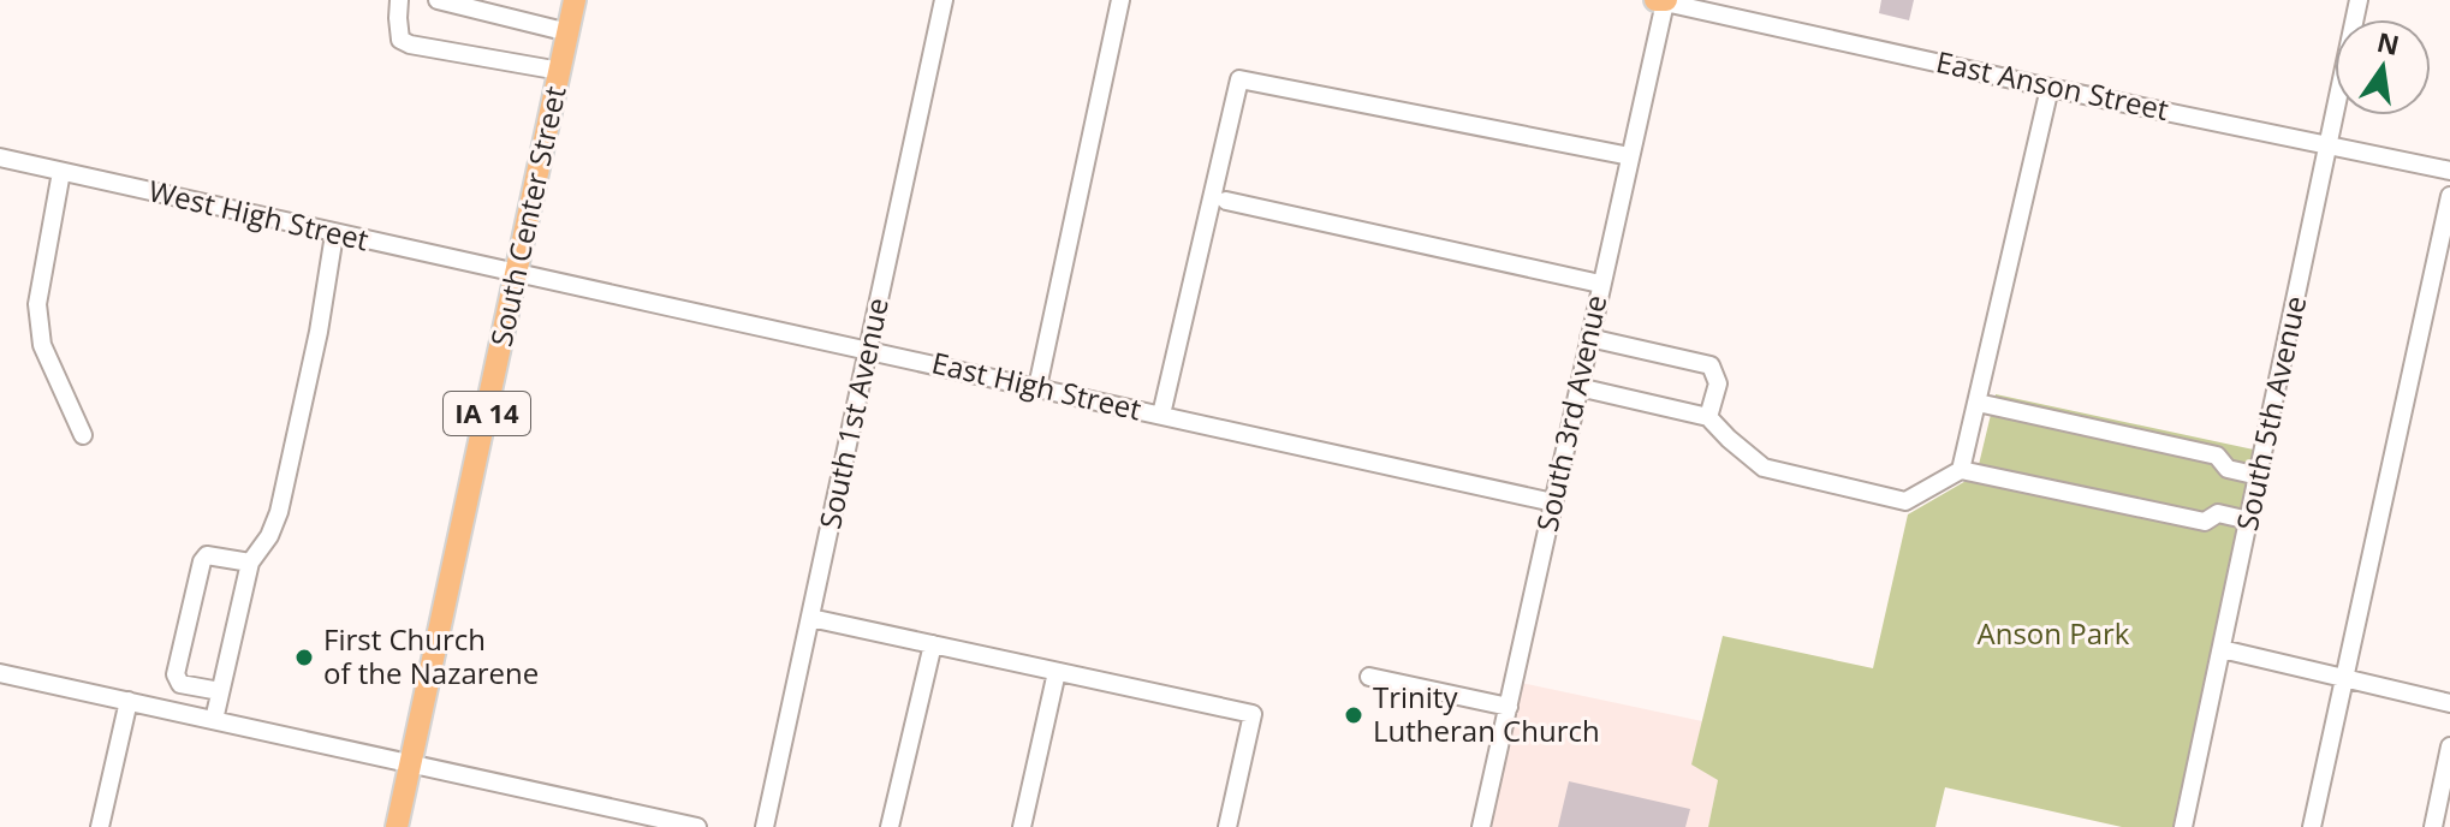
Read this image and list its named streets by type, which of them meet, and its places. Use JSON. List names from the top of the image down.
{
  "streets": {
    "main road": ["South Center Street", "IA 14"],
    "street": [
      "East Anson Street",
      "West High Street",
      "East High Street",
      "South 1st Avenue",
      "South 3rd Avenue",
      "South 5th Avenue"
    ]
  },
  "crossings": [
    ["East Anson Street", "South 3rd Avenue"],
    ["East Anson Street", "South 5th Avenue"],
    ["West High Street", "South Center Street"],
    ["West High Street", "East High Street"],
    ["South Center Street", "East High Street"],
    ["East High Street", "South 1st Avenue"],
    ["East High Street", "South 3rd Avenue"]
  ],
  "parks": ["Anson Park"],
  "places": ["First Church of the Nazarene", "Trinity Lutheran Church"],
  "north": "top"
}
